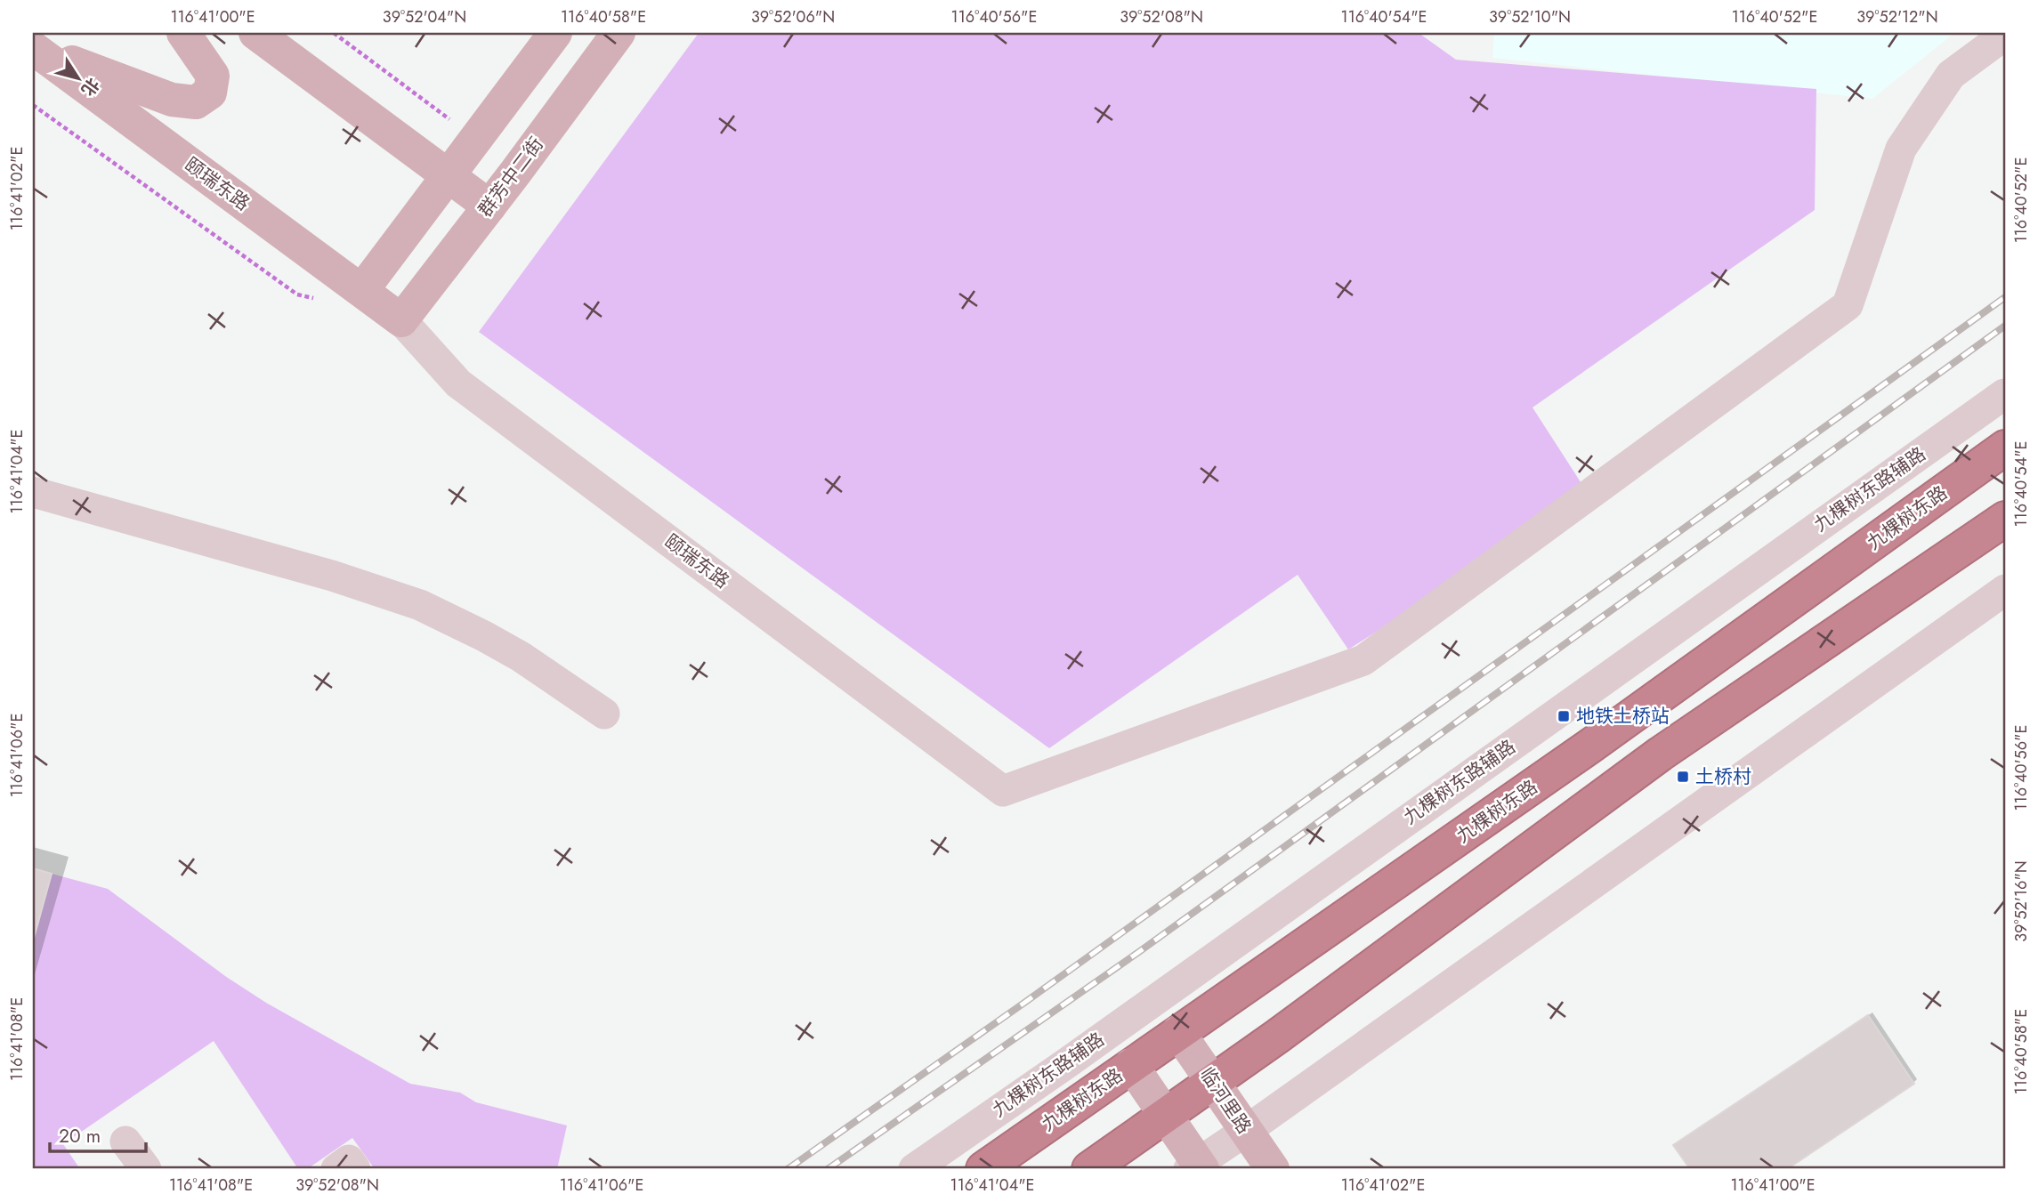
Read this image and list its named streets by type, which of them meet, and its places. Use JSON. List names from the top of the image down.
{
  "streets": {
    "highway": ["九棵树东路"],
    "main road": ["群芳中二街", "颐瑞东路", "临河里路"],
    "street": ["九棵树东路辅路"]
  },
  "crossings": [
    ["群芳中二街", "颐瑞东路"],
    ["九棵树东路", "临河里路"]
  ],
  "places": {
    "transit": ["地铁土桥站", "土桥村"]
  },
  "scale_bar": "20 m",
  "north": "bottom right",
  "coordinates": [
    "116°41'00\"E",
    "39°52'04\"N",
    "116°40'58\"E",
    "39°52'06\"N",
    "116°40'56\"E",
    "39°52'08\"N",
    "116°40'54\"E",
    "39°52'10\"N",
    "116°40'52\"E",
    "39°52'12\"N",
    "116°41'02\"E",
    "116°41'04\"E",
    "116°41'06\"E",
    "39°52'16\"N",
    "116°41'08\"E"
  ]
}
